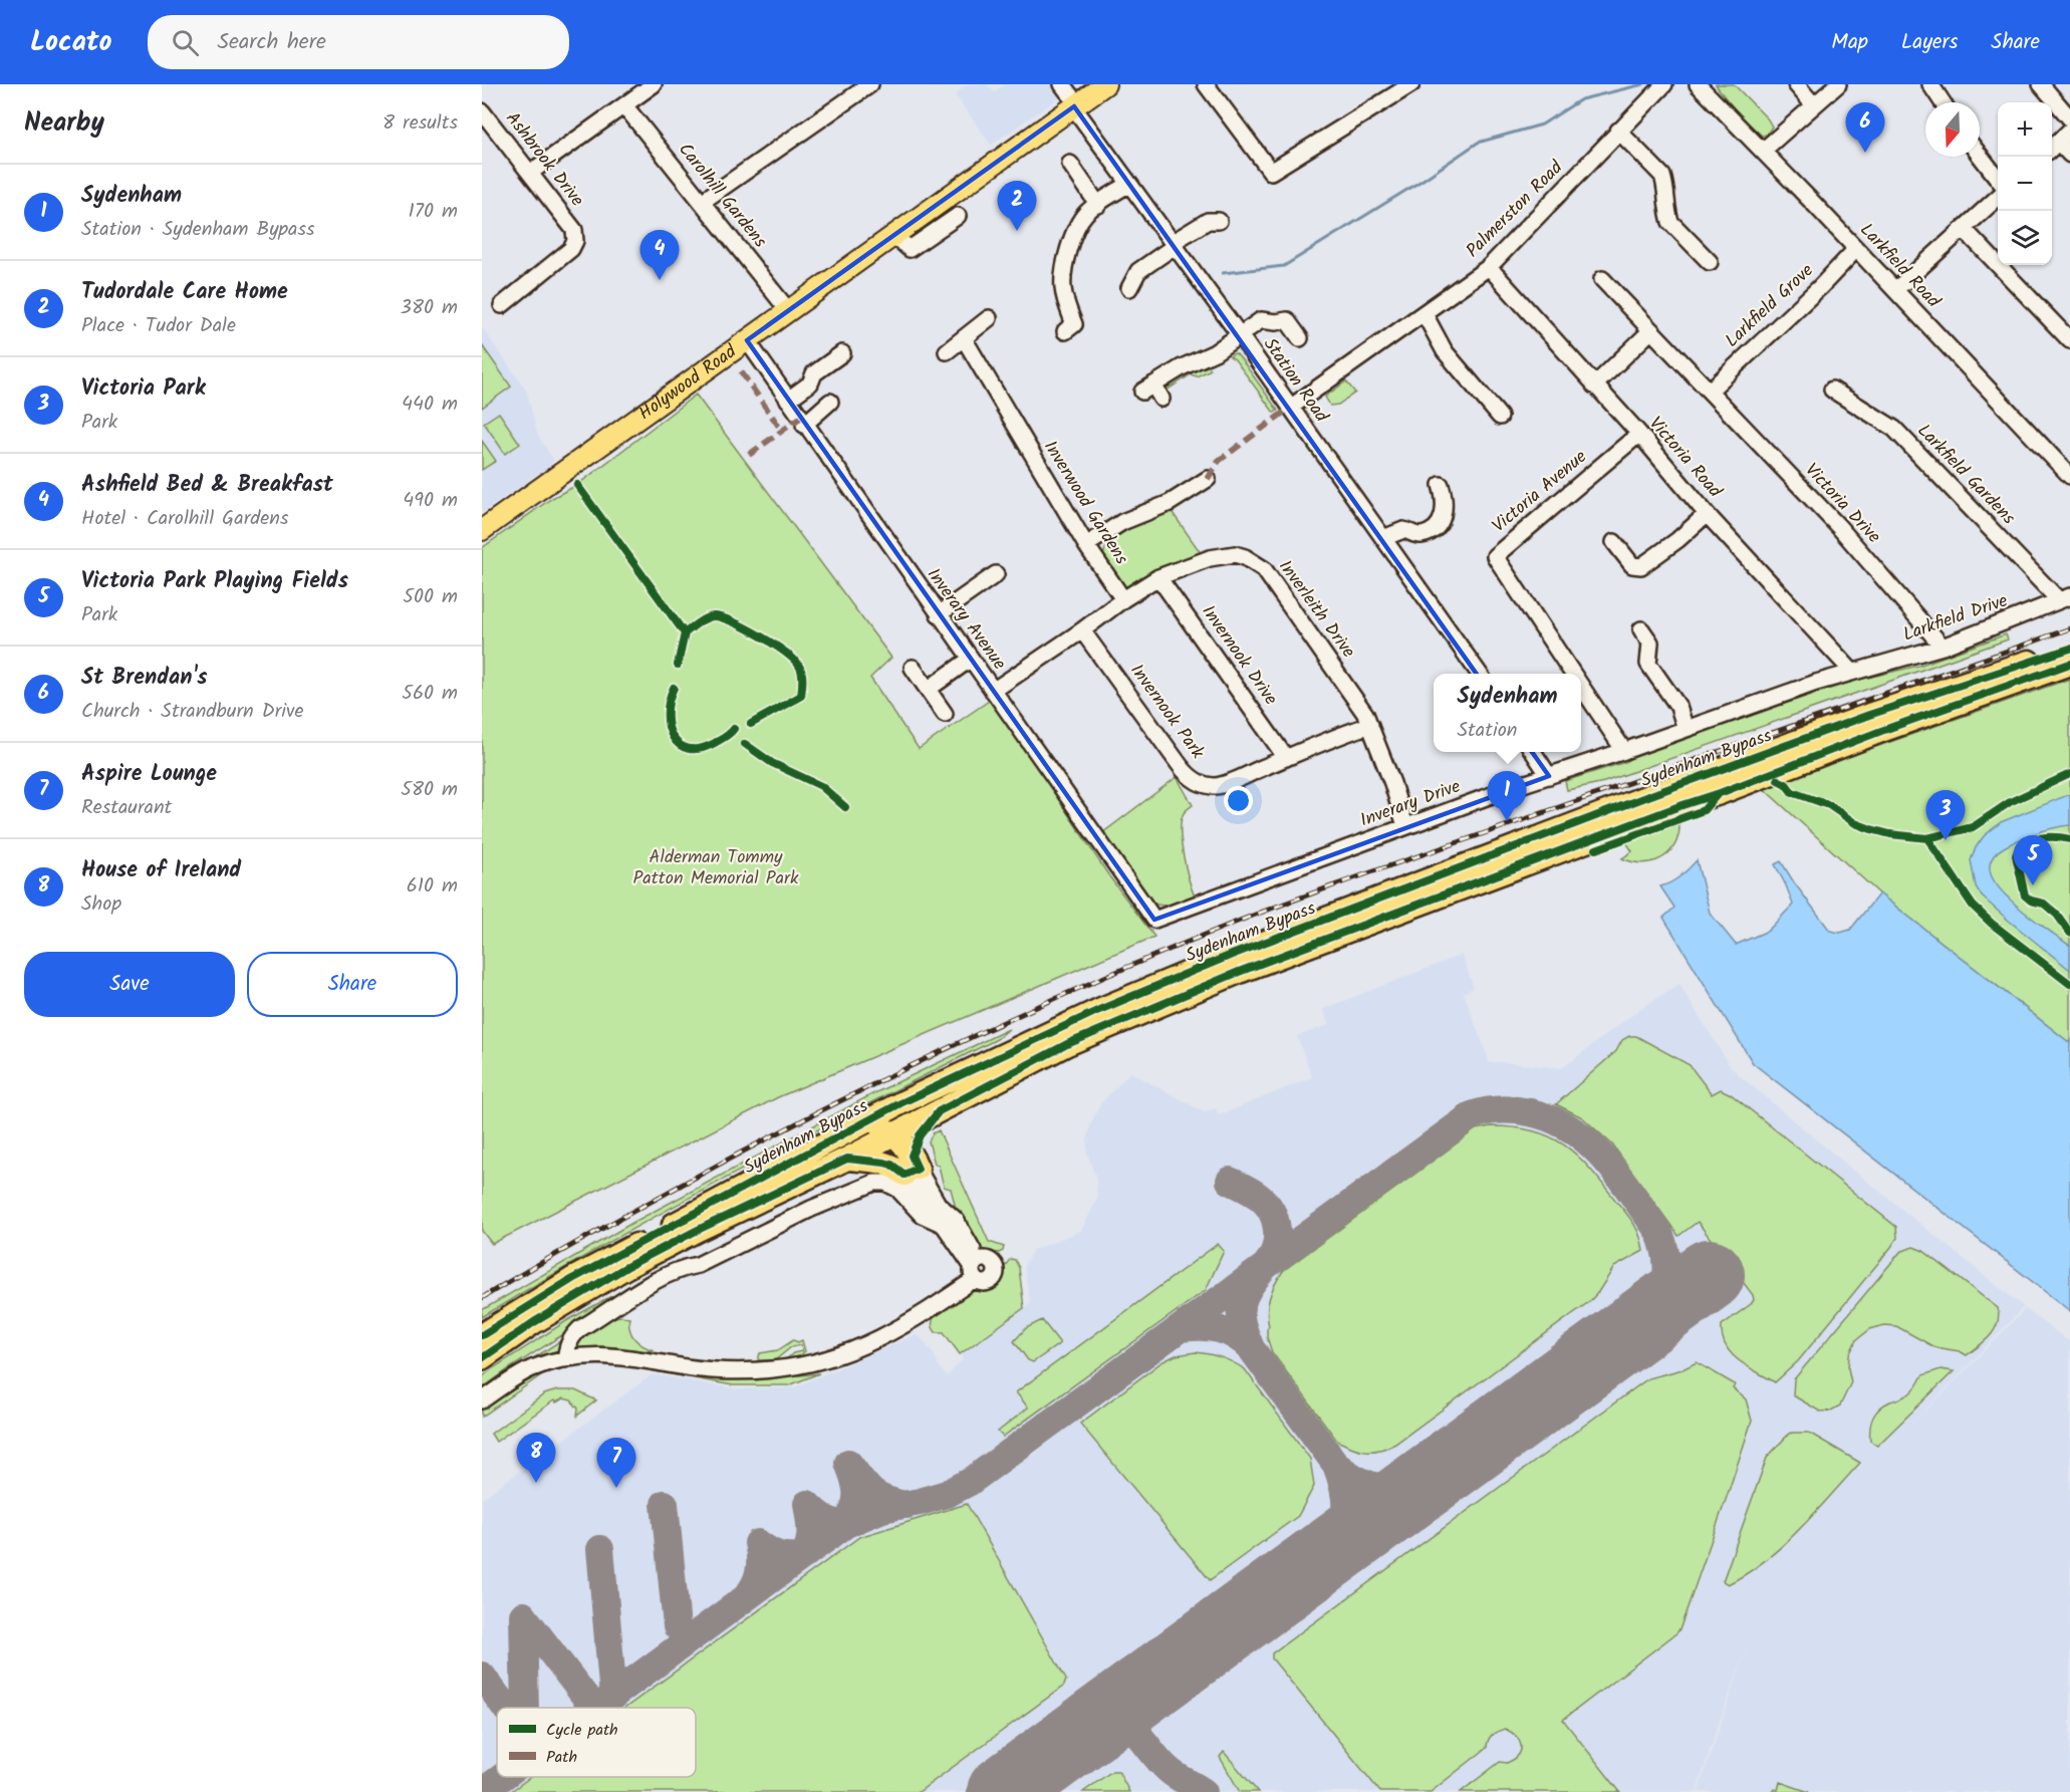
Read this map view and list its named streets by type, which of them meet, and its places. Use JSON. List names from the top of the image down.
{
  "streets": {
    "highway": ["Sydenham Bypass"],
    "main road": ["Holywood Road"],
    "street": [
      "Ashbrook Drive",
      "Carolhill Gardens",
      "Palmerston Road",
      "Larkfield Road",
      "Larkfield Grove",
      "Station Road",
      "Victoria Road",
      "Larkfield Gardens",
      "Victoria Avenue",
      "Inverwood Gardens",
      "Victoria Drive",
      "Inverleith Drive",
      "Larkfield Drive",
      "Inverary Avenue",
      "Invernook Drive",
      "Invernook Park",
      "Inverary Drive"
    ]
  },
  "crossings": [
    ["Carolhill Gardens", "Holywood Road"],
    ["Palmerston Road", "Station Road"],
    ["Palmerston Road", "Victoria Road"],
    ["Larkfield Road", "Larkfield Grove"],
    ["Larkfield Grove", "Victoria Drive"],
    ["Station Road", "Holywood Road"],
    ["Holywood Road", "Inverary Avenue"],
    ["Victoria Road", "Victoria Avenue"],
    ["Victoria Road", "Larkfield Drive"],
    ["Victoria Road", "Inverary Drive"],
    ["Larkfield Gardens", "Larkfield Drive"],
    ["Victoria Avenue", "Inverary Drive"],
    ["Inverwood Gardens", "Inverleith Drive"],
    ["Victoria Drive", "Larkfield Drive"],
    ["Inverleith Drive", "Inverary Avenue"],
    ["Inverleith Drive", "Invernook Drive"],
    ["Inverleith Drive", "Invernook Park"],
    ["Inverleith Drive", "Inverary Drive"],
    ["Larkfield Drive", "Inverary Drive"],
    ["Inverary Avenue", "Inverary Drive"],
    ["Invernook Drive", "Invernook Park"]
  ],
  "parks": ["Alderman Tommy Patton Memorial Park"],
  "legend": ["Cycle path", "Path"],
  "north": "bottom",
  "page": {
    "header": "Locato",
    "search": "Search here",
    "nav": ["Map", "Layers", "Share"],
    "heading": ["Nearby", "8 results"],
    "map_buttons": ["+", "−"],
    "pins": [
      "6",
      "2",
      "4",
      "1",
      "3",
      "5",
      "8",
      "7"
    ],
    "list": [
      {
        "mark": "1",
        "name": "Sydenham",
        "note": "Station · Sydenham Bypass",
        "value": "170 m"
      },
      {
        "mark": "2",
        "name": "Tudordale Care Home",
        "note": "Place · Tudor Dale",
        "value": "380 m"
      },
      {
        "mark": "3",
        "name": "Victoria Park",
        "note": "Park",
        "value": "440 m"
      },
      {
        "mark": "4",
        "name": "Ashfield Bed & Breakfast",
        "note": "Hotel · Carolhill Gardens",
        "value": "490 m"
      },
      {
        "mark": "5",
        "name": "Victoria Park Playing Fields",
        "note": "Park",
        "value": "500 m"
      },
      {
        "mark": "6",
        "name": "St Brendan's",
        "note": "Church · Strandburn Drive",
        "value": "560 m"
      },
      {
        "mark": "7",
        "name": "Aspire Lounge",
        "note": "Restaurant",
        "value": "580 m"
      },
      {
        "mark": "8",
        "name": "House of Ireland",
        "note": "Shop",
        "value": "610 m"
      }
    ],
    "popup": ["Sydenham", "Station"],
    "buttons": ["Save", "Share"]
  }
}
